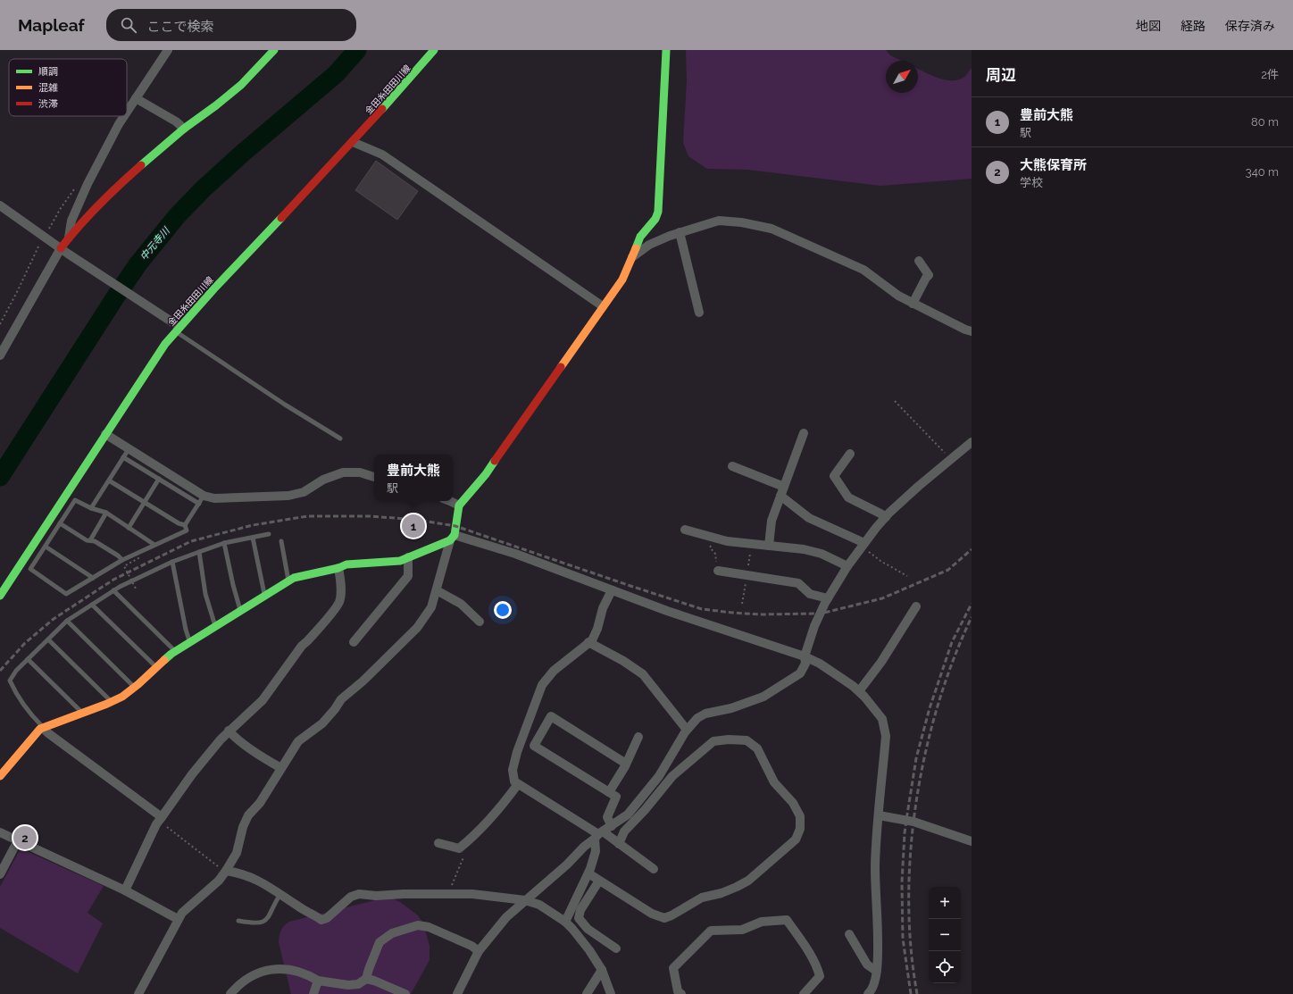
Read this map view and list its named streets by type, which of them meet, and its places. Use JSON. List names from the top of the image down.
{
  "streets": {
    "street": ["金田糸田田川線"]
  },
  "water": ["中元寺川"],
  "legend": ["順調", "混雑", "渋滞"],
  "north": "top right",
  "page": {
    "header": "Mapleaf",
    "search": "ここで検索",
    "nav": ["地図", "経路", "保存済み"],
    "heading": ["周辺", "2件"],
    "list": [
      {
        "mark": "1",
        "name": "豊前大熊",
        "note": "駅",
        "value": "80 m"
      },
      {
        "mark": "2",
        "name": "大熊保育所",
        "note": "学校",
        "value": "340 m"
      }
    ],
    "popup": ["豊前大熊", "駅"],
    "pins": ["1", "2"],
    "map_buttons": ["+", "−"]
  }
}
